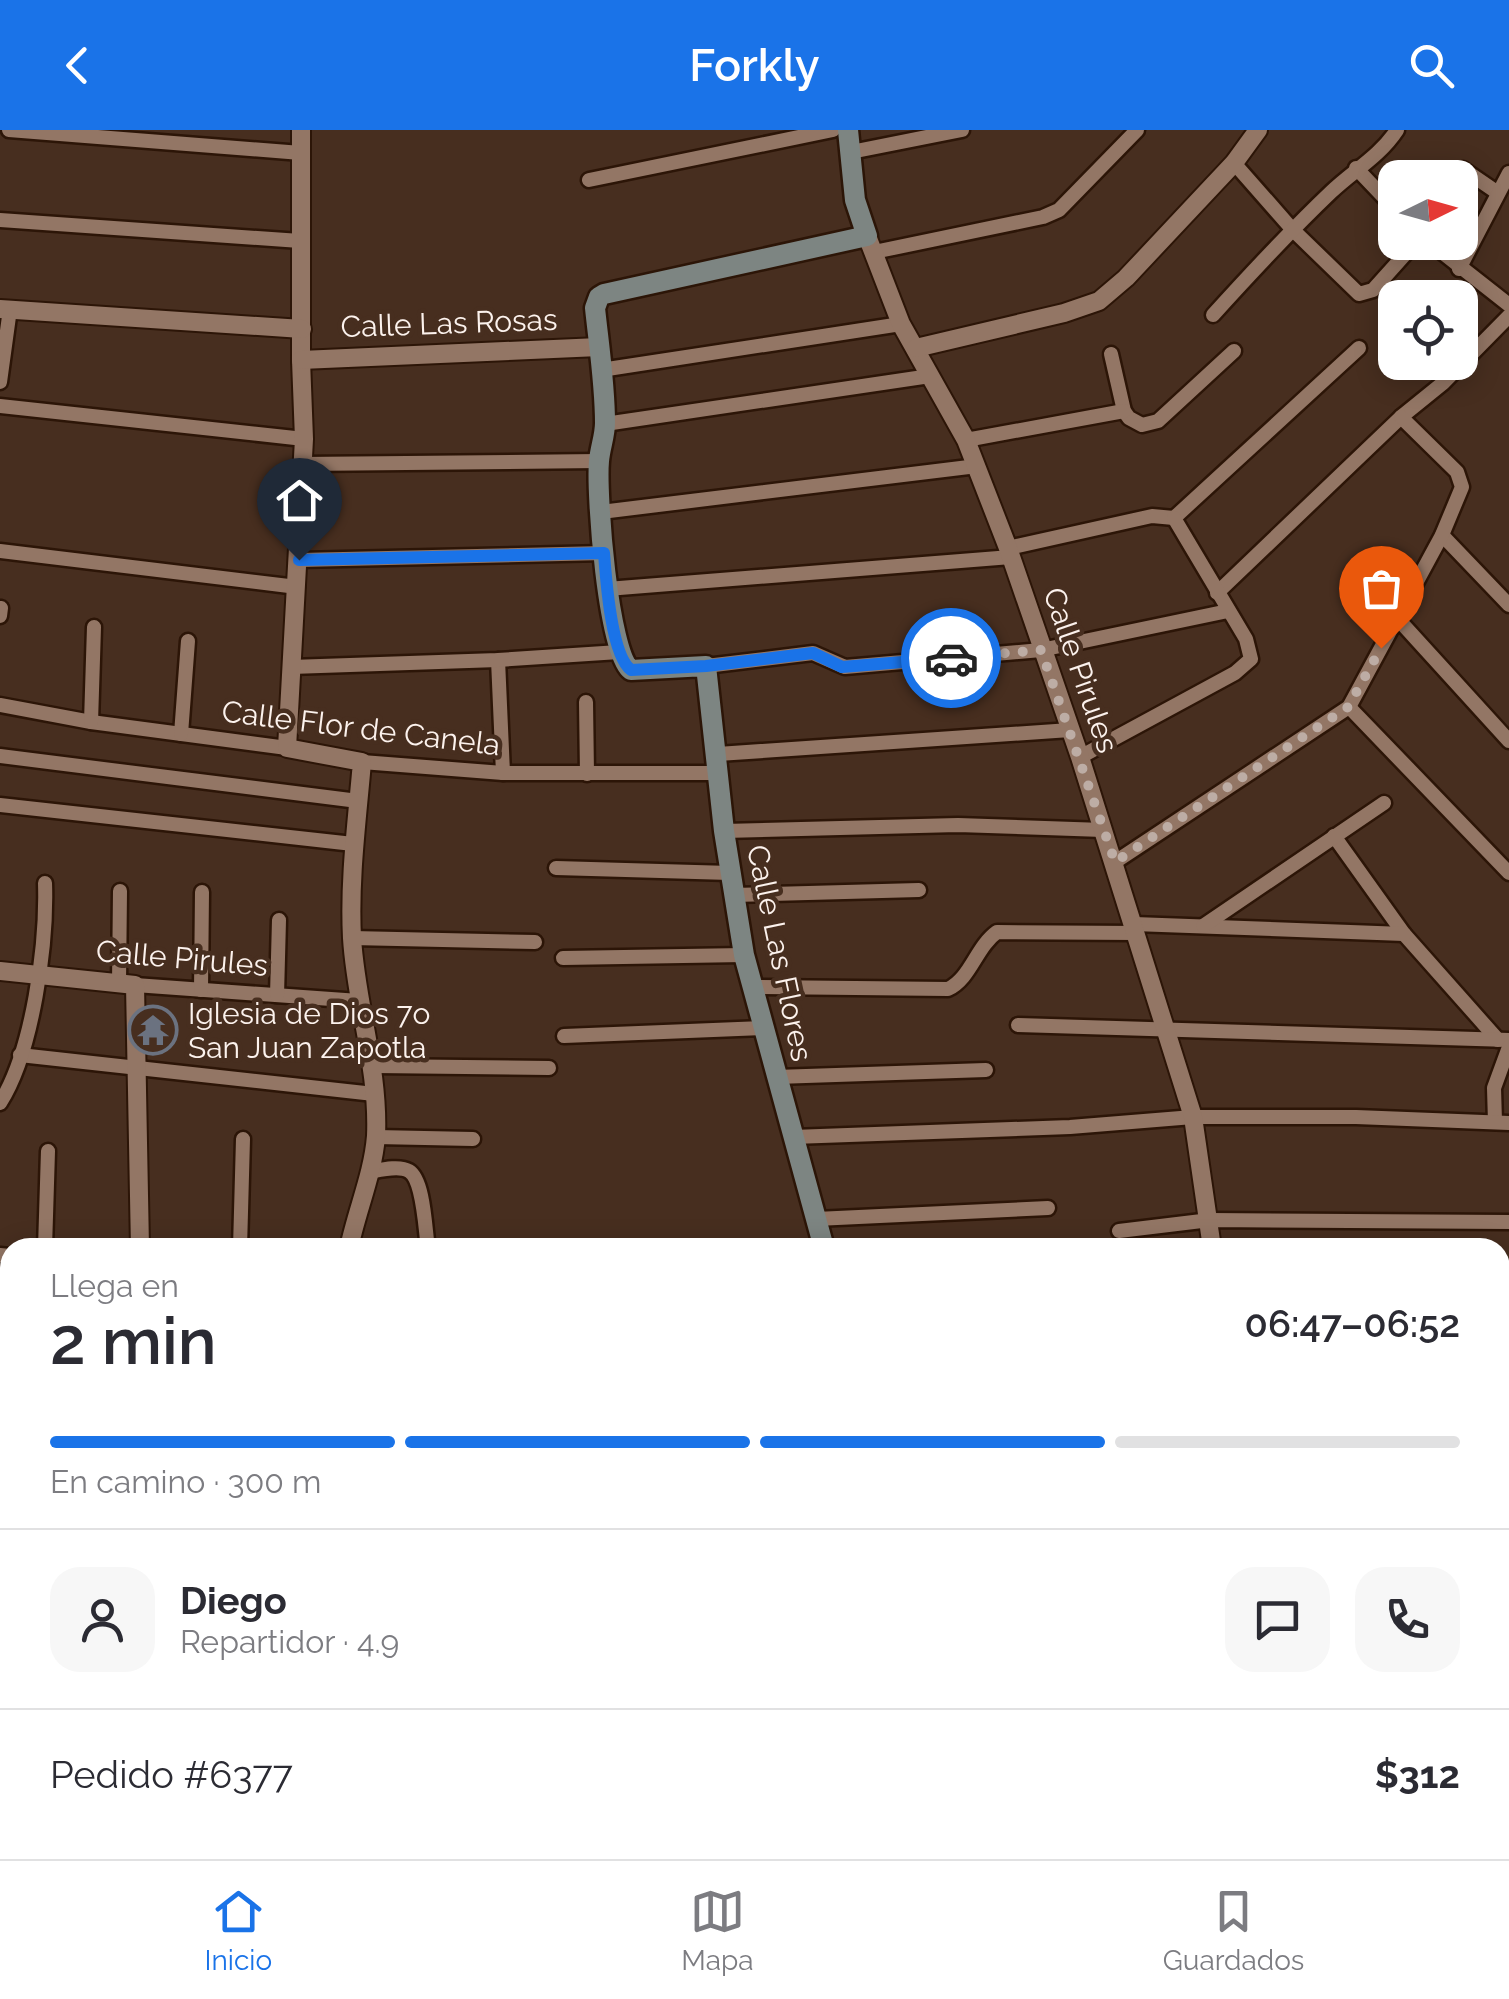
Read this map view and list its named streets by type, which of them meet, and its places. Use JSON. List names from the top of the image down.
{
  "streets": {
    "main road": ["Calle Las Rosas", "Calle Pirules", "Calle Las Flores"],
    "street": ["Calle Flor de Canela"]
  },
  "crossings": [
    ["Calle Las Rosas", "Calle Pirules"],
    ["Calle Pirules", "Calle Flor de Canela"],
    ["Calle Flor de Canela", "Calle Las Flores"]
  ],
  "places": {
    "temple": ["Iglesia de Dios 7o San Juan Zapotla"]
  },
  "north": "right",
  "page": {
    "header": "Forkly",
    "heading": ["2 min", "Llega en", "06:47–06:52"],
    "panel": [
      "Diego",
      "Repartidor · 4.9",
      "Pedido #6377",
      "$312"
    ],
    "bar": "En camino · 300 m",
    "tabs": ["Inicio", "Mapa", "Guardados"]
  }
}
